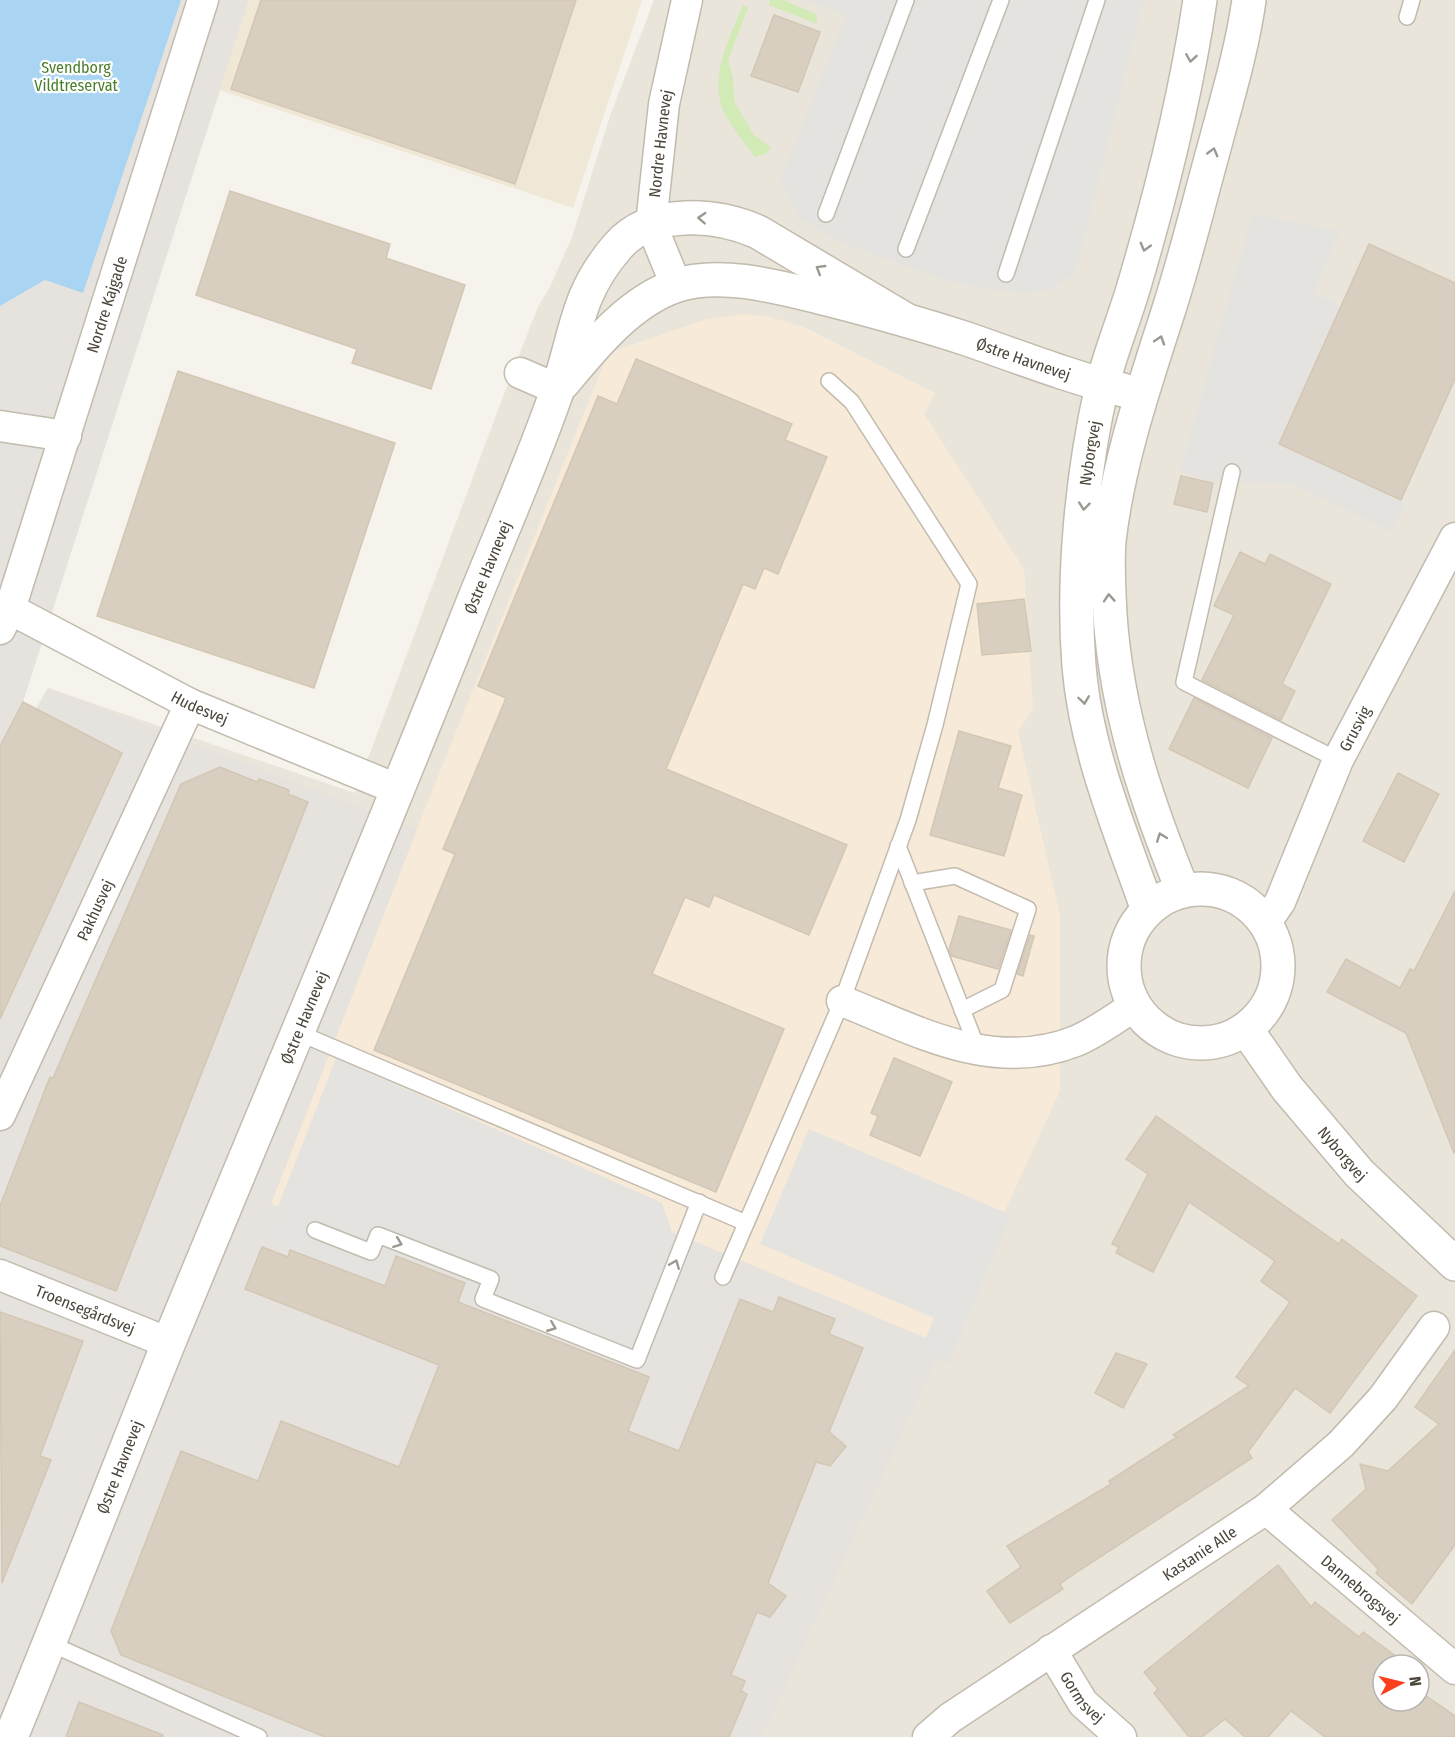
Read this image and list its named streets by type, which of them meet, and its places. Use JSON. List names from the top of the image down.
{
  "streets": {
    "street": [
      "Nordre Havnevej",
      "Nordre Kajgade",
      "Østre Havnevej",
      "Nyborgvej",
      "Hudesvej",
      "Grusvig",
      "Pakhusvej",
      "Troensegårdsvej",
      "Kastanie Alle",
      "Dannebrogsvej",
      "Gormsvej"
    ]
  },
  "crossings": [
    ["Nordre Havnevej", "Østre Havnevej"],
    ["Nordre Kajgade", "Hudesvej"],
    ["Østre Havnevej", "Nyborgvej"],
    ["Østre Havnevej", "Hudesvej"],
    ["Østre Havnevej", "Troensegårdsvej"],
    ["Nyborgvej", "Grusvig"],
    ["Hudesvej", "Pakhusvej"],
    ["Kastanie Alle", "Dannebrogsvej"],
    ["Kastanie Alle", "Gormsvej"]
  ],
  "parks": ["Svendborg Vildtreservat"],
  "north": "right"
}
